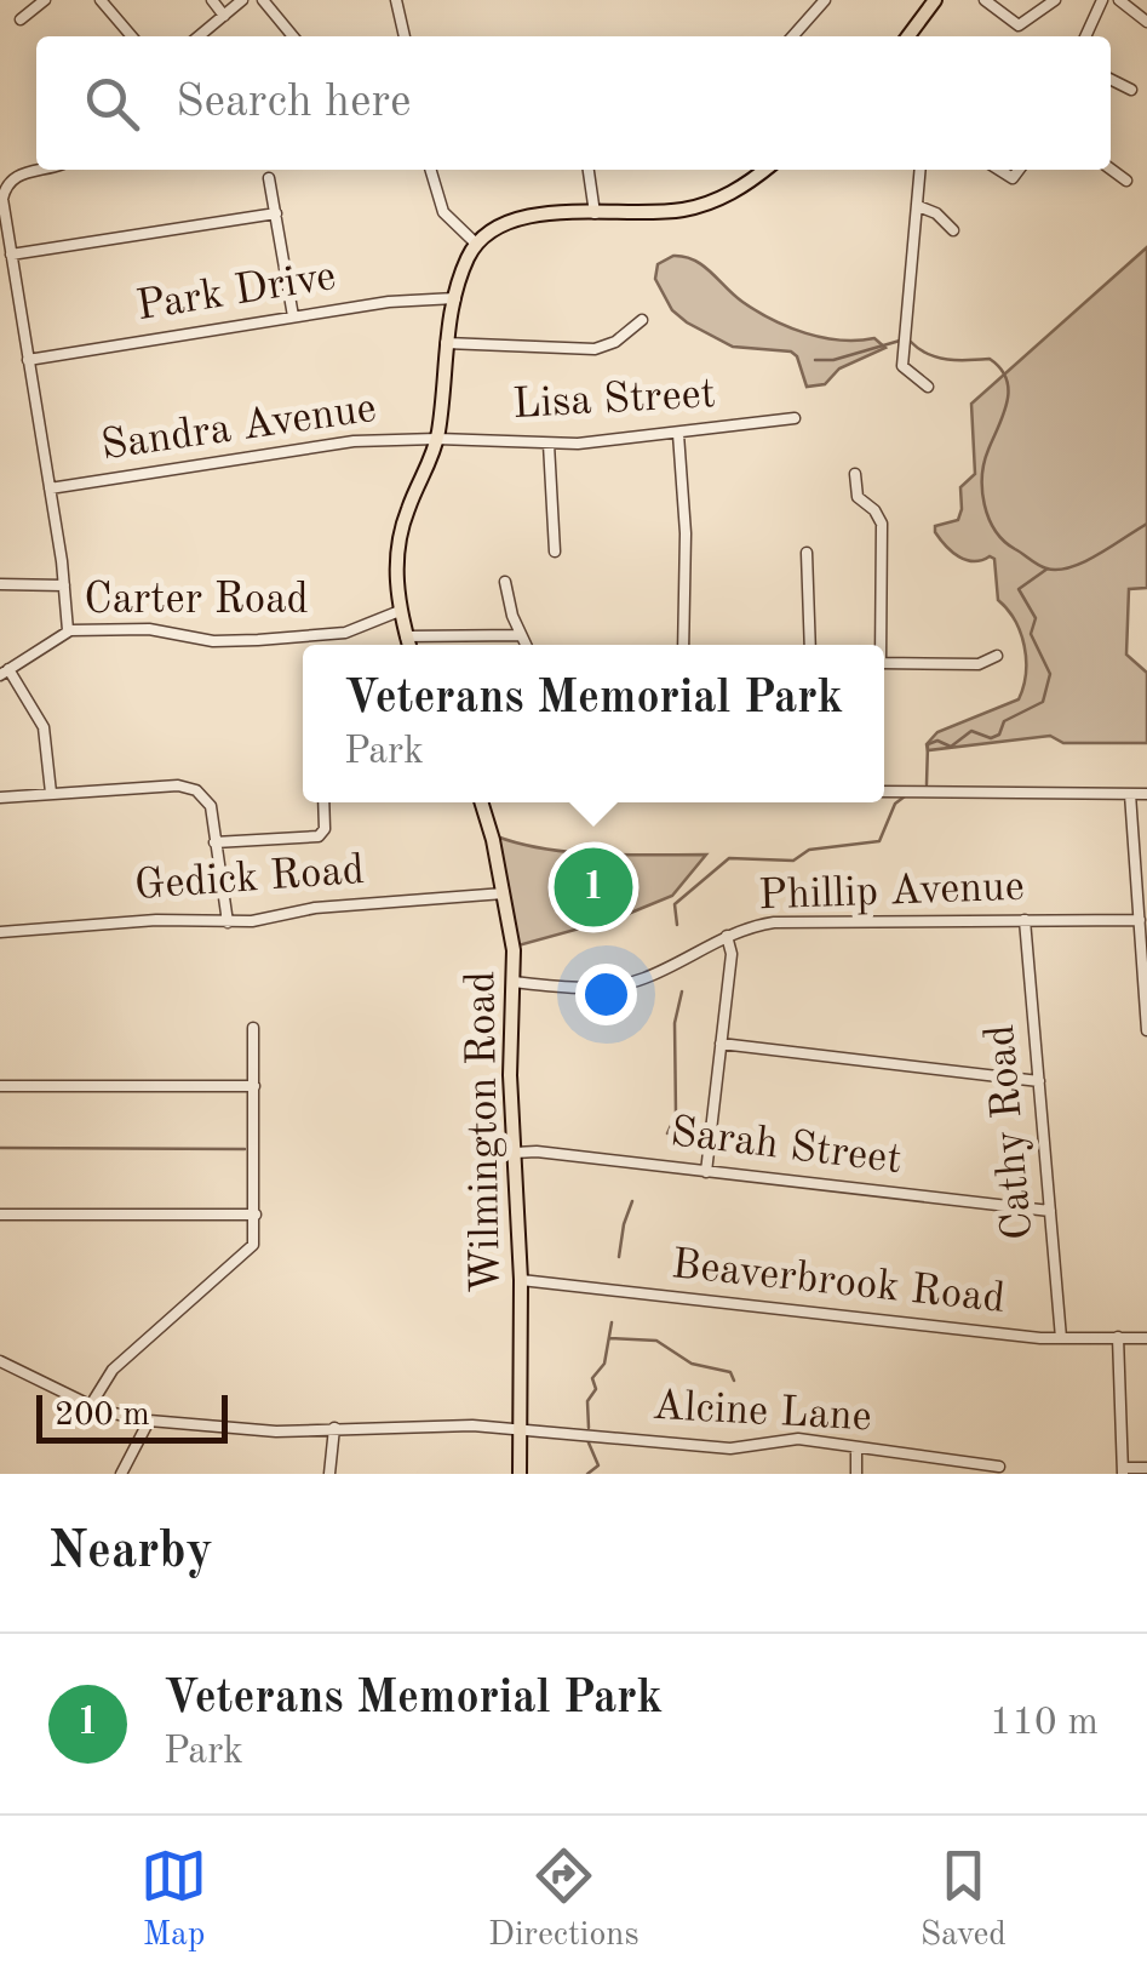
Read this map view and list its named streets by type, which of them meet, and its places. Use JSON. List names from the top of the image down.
{
  "streets": {
    "main road": ["Wilmington Road"],
    "street": [
      "Park Drive",
      "Lisa Street",
      "Sandra Avenue",
      "Carter Road",
      "Gedick Road",
      "Phillip Avenue",
      "Cathy Road",
      "Sarah Street",
      "Beaverbrook Road",
      "Alcine Lane"
    ]
  },
  "crossings": [
    ["Lisa Street", "Sandra Avenue"],
    ["Gedick Road", "Wilmington Road"],
    ["Phillip Avenue", "Wilmington Road"],
    ["Phillip Avenue", "Cathy Road"],
    ["Wilmington Road", "Sarah Street"],
    ["Wilmington Road", "Beaverbrook Road"],
    ["Wilmington Road", "Alcine Lane"],
    ["Cathy Road", "Sarah Street"],
    ["Cathy Road", "Beaverbrook Road"]
  ],
  "scale_bar": "200 m",
  "page": {
    "search": "Search here",
    "popup": ["Veterans Memorial Park", "Park"],
    "pins": "1",
    "scale": "200 m",
    "heading": "Nearby",
    "list": [
      {
        "mark": "1",
        "name": "Veterans Memorial Park",
        "note": "Park",
        "value": "110 m"
      }
    ],
    "nav": ["Map", "Directions", "Saved"]
  }
}
